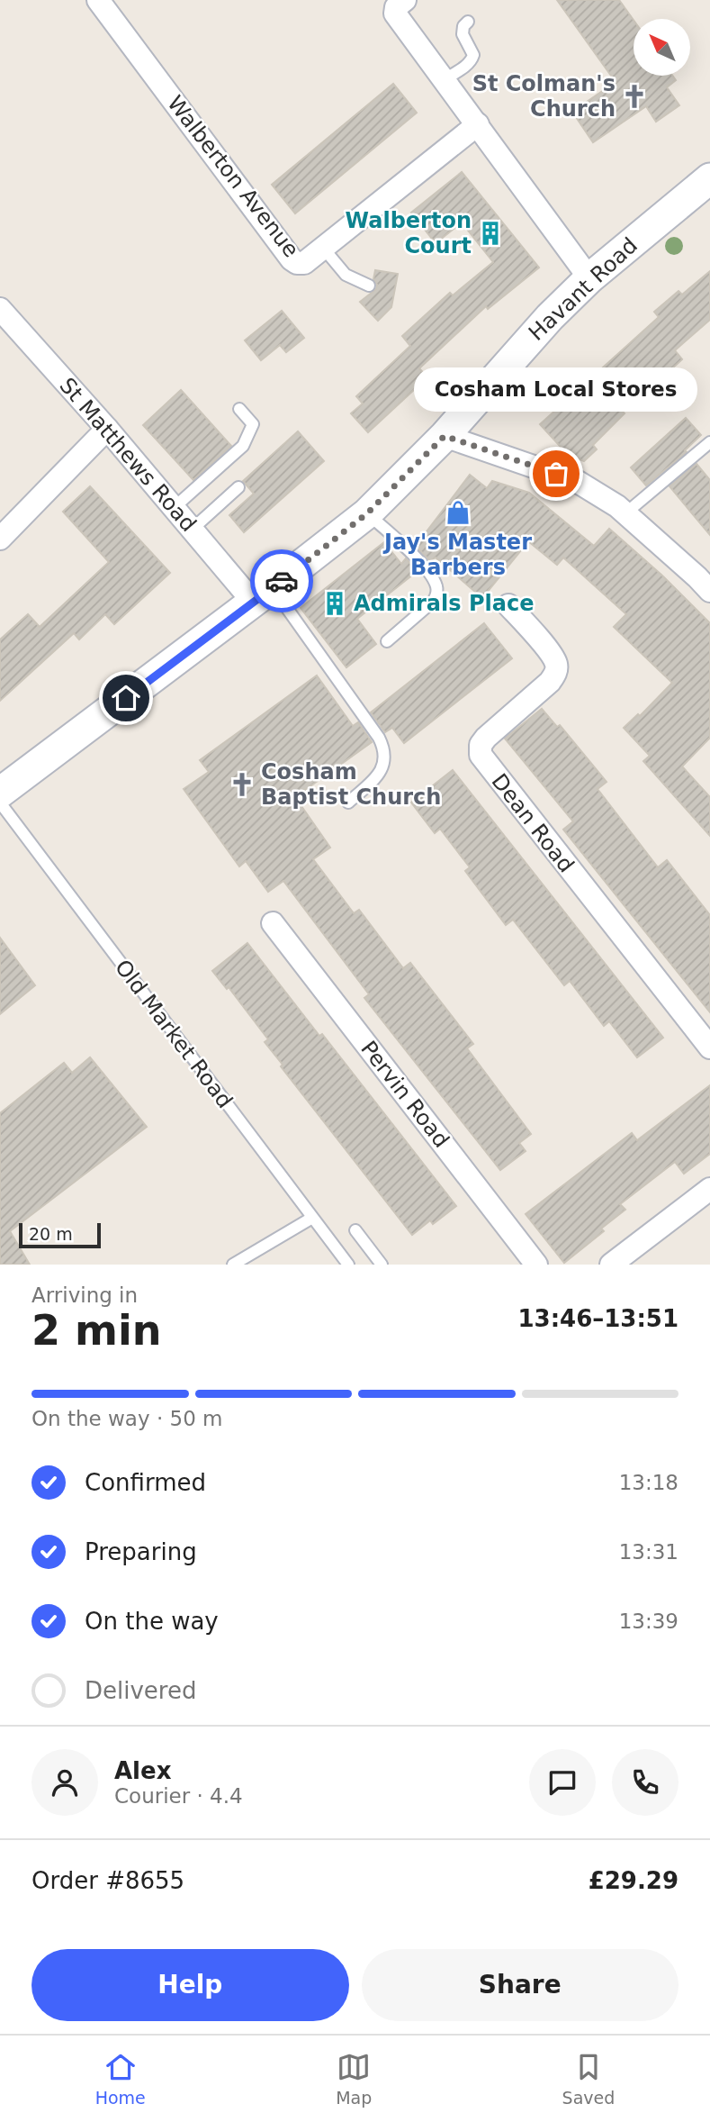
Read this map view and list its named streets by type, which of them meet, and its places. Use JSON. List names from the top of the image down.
{
  "streets": {
    "street": [
      "Walberton Avenue",
      "Havant Road",
      "St Matthews Road",
      "Dean Road",
      "Pervin Road"
    ],
    "lane": ["Old Market Road"]
  },
  "crossings": [
    ["Havant Road", "St Matthews Road"]
  ],
  "places": {
    "church": ["St Colman's Church", "Cosham Baptist Church"],
    "building": ["Walberton Court", "Admirals Place"],
    "other": ["Cosham Local Stores"],
    "shop": ["Jay's Master Barbers"]
  },
  "scale_bar": "20 m",
  "north": "top left",
  "page": {
    "bubble": "Cosham Local Stores",
    "scale": "20 m",
    "heading": ["2 min", "Arriving in", "13:46–13:51"],
    "panel": [
      "Alex",
      "Courier · 4.4",
      "Order #8655",
      "£29.29"
    ],
    "bar": "On the way · 50 m",
    "list": [
      ["Confirmed", "13:18"],
      ["Preparing", "13:31"],
      ["On the way", "13:39"],
      "Delivered"
    ],
    "buttons": ["Help", "Share"],
    "tabs": ["Home", "Map", "Saved"]
  }
}
